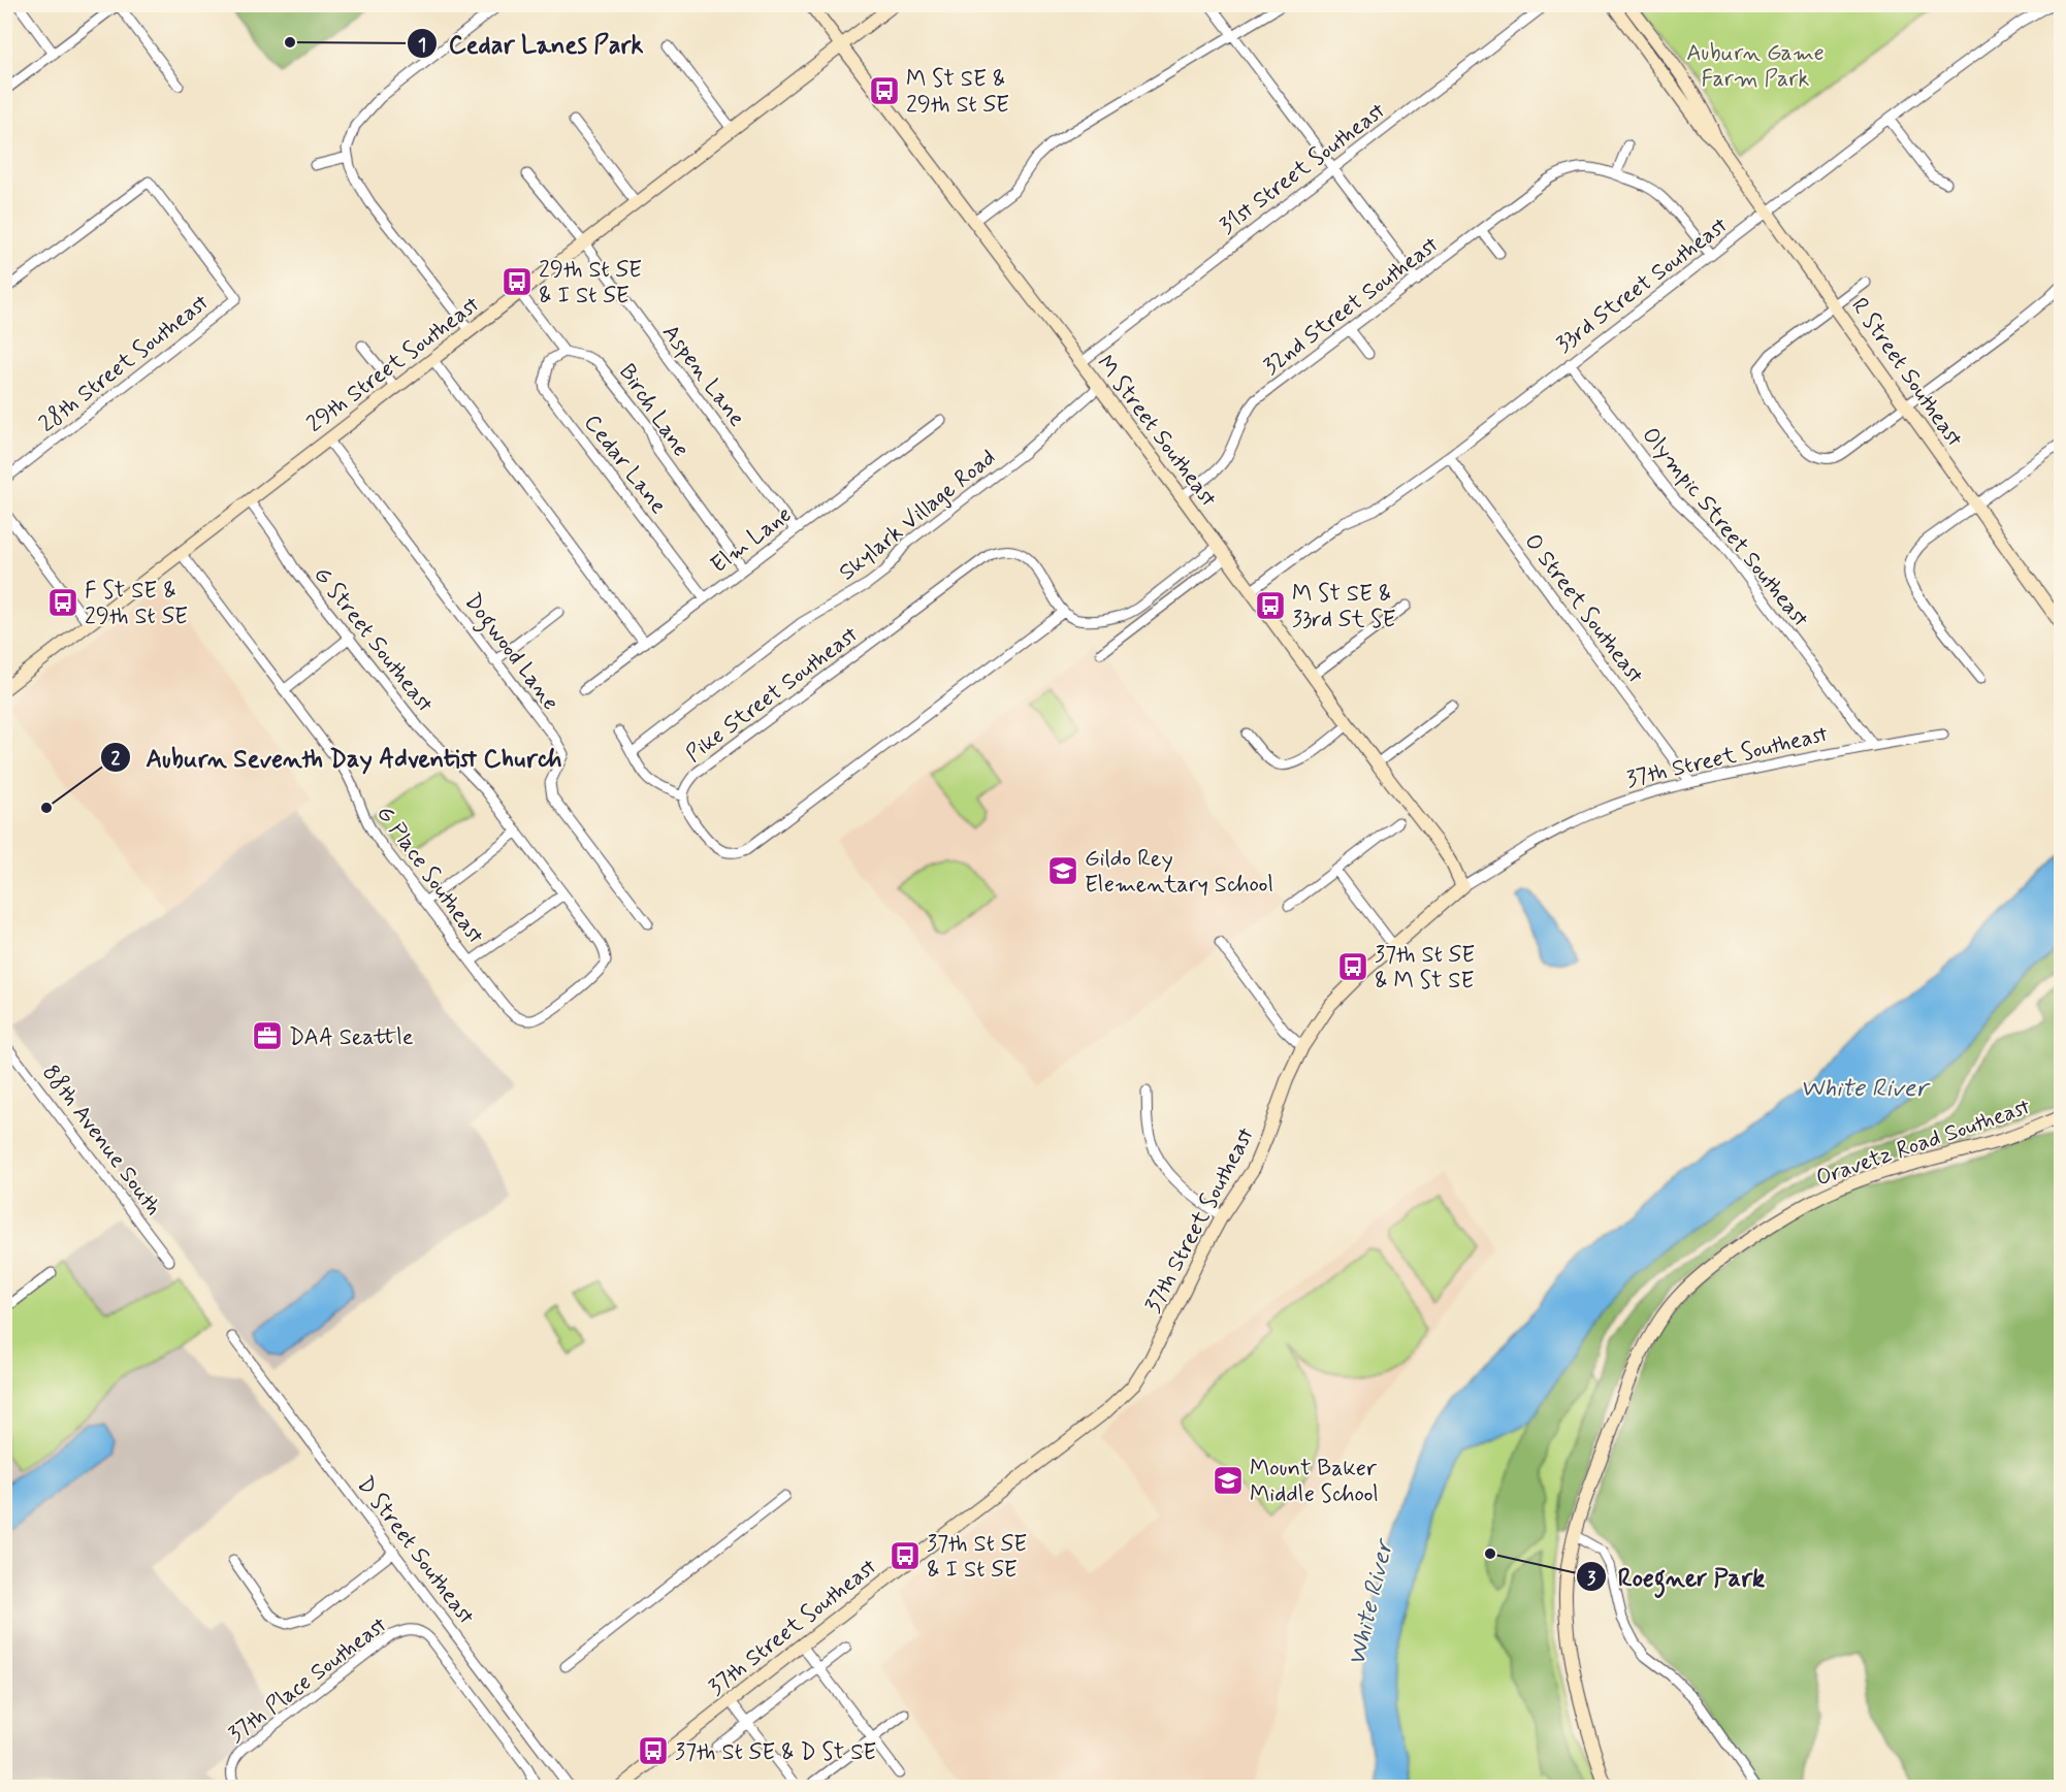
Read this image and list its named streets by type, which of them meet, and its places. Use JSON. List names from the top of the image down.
{
  "streets": {
    "street": [
      "31st Street Southeast",
      "33rd Street Southeast",
      "32nd Street Southeast",
      "28th Street Southeast",
      "29th Street Southeast",
      "R Street Southeast",
      "Aspen Lane",
      "Birch Lane",
      "M Street Southeast",
      "Cedar Lane",
      "Skylark Village Road",
      "Olympic Street Southeast",
      "Elm Lane",
      "O Street Southeast",
      "G Street Southeast",
      "Dogwood Lane",
      "Pike Street Southeast",
      "37th Street Southeast",
      "G Place Southeast",
      "88th Avenue South",
      "Oravetz Road Southeast",
      "D Street Southeast",
      "37th Place Southeast"
    ]
  },
  "crossings": [
    ["31st Street Southeast", "M Street Southeast"],
    ["33rd Street Southeast", "R Street Southeast"],
    ["33rd Street Southeast", "M Street Southeast"],
    ["33rd Street Southeast", "Olympic Street Southeast"],
    ["33rd Street Southeast", "O Street Southeast"],
    ["32nd Street Southeast", "M Street Southeast"],
    ["29th Street Southeast", "Aspen Lane"],
    ["29th Street Southeast", "M Street Southeast"],
    ["29th Street Southeast", "G Street Southeast"],
    ["29th Street Southeast", "Dogwood Lane"],
    ["29th Street Southeast", "G Place Southeast"],
    ["Aspen Lane", "Elm Lane"],
    ["Birch Lane", "Cedar Lane"],
    ["Birch Lane", "Elm Lane"],
    ["M Street Southeast", "Skylark Village Road"],
    ["M Street Southeast", "37th Street Southeast"],
    ["Cedar Lane", "Elm Lane"],
    ["Olympic Street Southeast", "37th Street Southeast"],
    ["O Street Southeast", "37th Street Southeast"],
    ["G Street Southeast", "G Place Southeast"]
  ],
  "water": ["White River"],
  "parks": ["Auburn Game Farm Park"],
  "places": {
    "other": ["Cedar Lanes Park", "Auburn Seventh Day Adventist Church", "Roegner Park"],
    "bus stop": [
      "M St SE & 29th St SE",
      "29th St SE & I St SE",
      "F St SE & 29th St SE",
      "M St SE & 33rd St SE",
      "37th St SE & M St SE",
      "37th St SE & I St SE",
      "37th St SE & D St SE"
    ],
    "school or university": ["Gildo Rey Elementary School", "Mount Baker Middle School"],
    "office": ["DAA Seattle"]
  }
}
